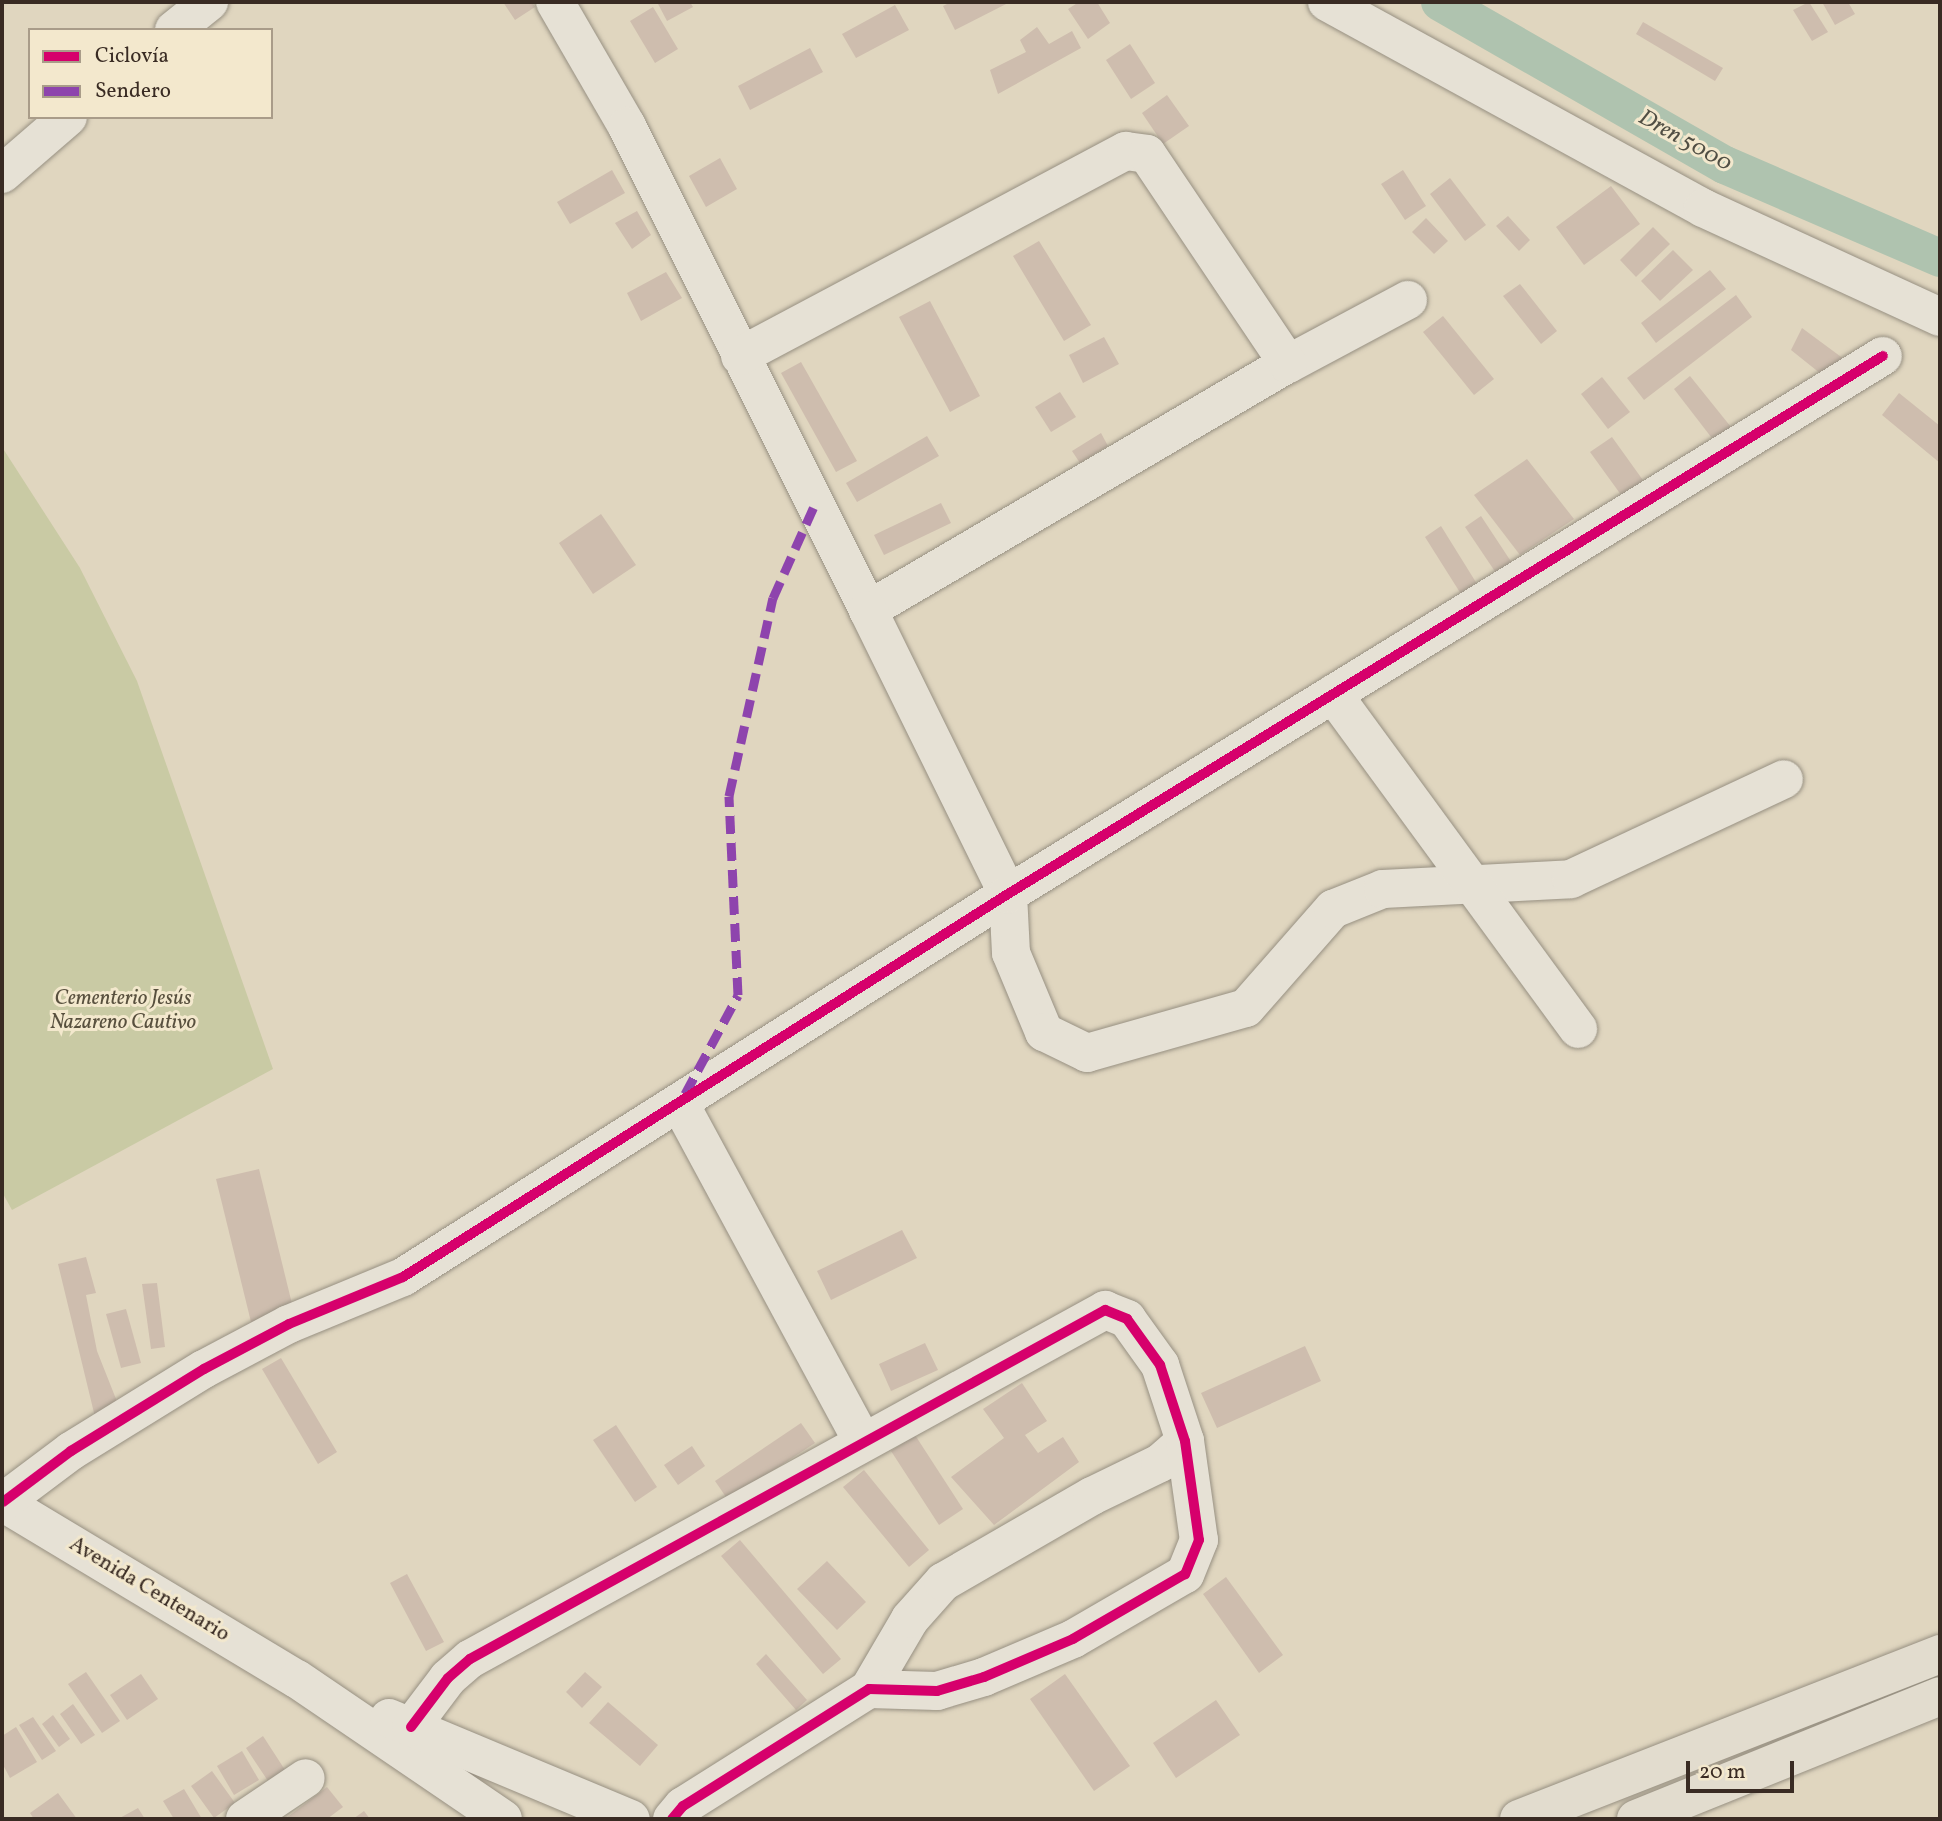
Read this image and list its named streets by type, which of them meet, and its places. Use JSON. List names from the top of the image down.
{
  "streets": {
    "street": ["Avenida Centenario"]
  },
  "water": ["Dren 5000"],
  "parks": ["Cementerio Jesús Nazareno Cautivo"],
  "legend": ["Ciclovía", "Sendero"],
  "scale_bar": "20 m"
}
